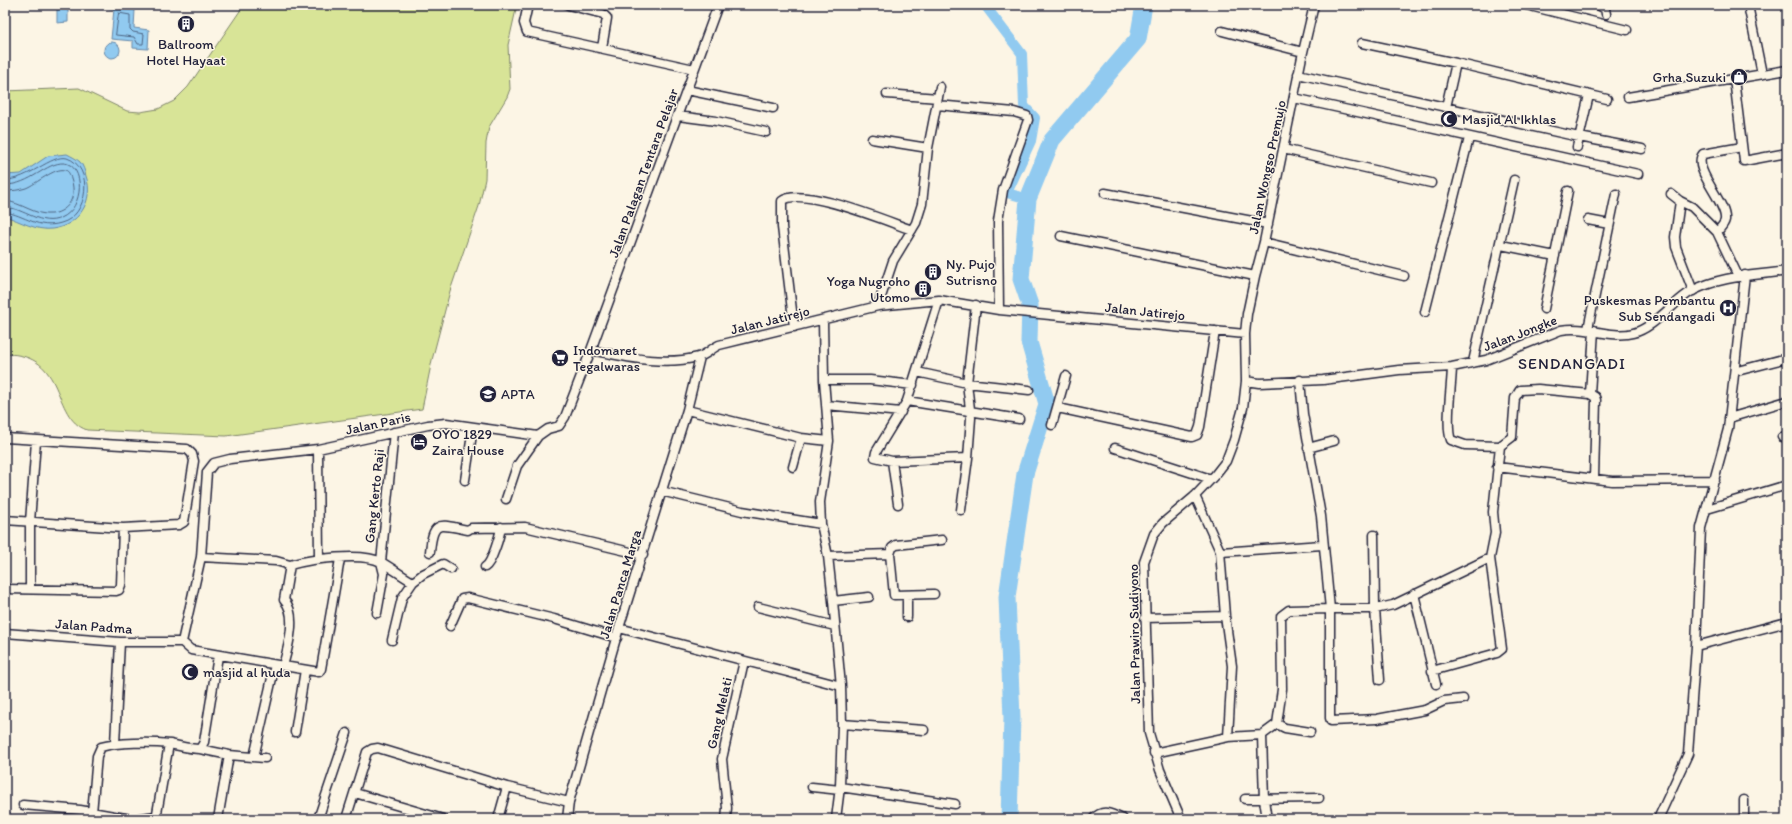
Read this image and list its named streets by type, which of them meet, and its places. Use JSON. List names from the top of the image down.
{
  "streets": {
    "street": [
      "Jalan Wongso Premujo",
      "Jalan Palagan Tentara Pelajar",
      "Jalan Jatirejo",
      "Jalan Jongke",
      "Jalan Paris",
      "Gang Kerto Raji",
      "Jalan Panca Marga",
      "Jalan Padma",
      "Jalan Prawiro Sudiyono",
      "Gang Melati"
    ]
  },
  "crossings": [
    ["Jalan Wongso Premujo", "Jalan Jatirejo"],
    ["Jalan Wongso Premujo", "Jalan Prawiro Sudiyono"],
    ["Jalan Palagan Tentara Pelajar", "Jalan Jatirejo"],
    ["Jalan Jatirejo", "Jalan Panca Marga"],
    ["Jalan Jatirejo", "Jalan Prawiro Sudiyono"],
    ["Jalan Jongke", "Jalan Prawiro Sudiyono"],
    ["Jalan Paris", "Gang Kerto Raji"],
    ["Jalan Paris", "Jalan Padma"]
  ],
  "districts": ["SENDANGADI"],
  "places": {
    "building": ["Ballroom Hotel Hayaat", "Ny. Pujo Sutrisno", "Yoga Nugroho Utomo"],
    "shop": ["Grha Suzuki"],
    "mosque": ["Masjid Al Ikhlas", "masjid al huda"],
    "hospital": ["Puskesmas Pembantu Sub Sendangadi"],
    "supermarket": ["Indomaret Tegalwaras"],
    "school or university": ["APTA"],
    "hotel": ["OYO 1829 Zaira House"]
  }
}
